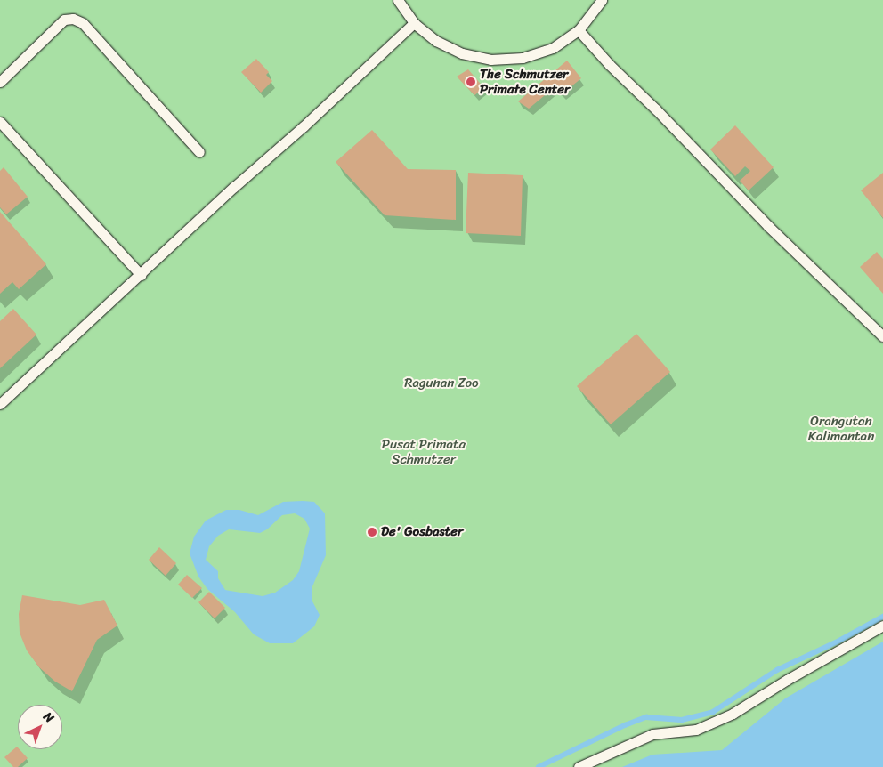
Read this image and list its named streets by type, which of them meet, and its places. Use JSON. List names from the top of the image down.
{
  "parks": ["Ragunan Zoo", "Orangutan Kalimantan", "Pusat Primata Schmutzer"],
  "places": ["The Schmutzer Primate Center", "De' Gosbaster"],
  "north": "top right"
}
